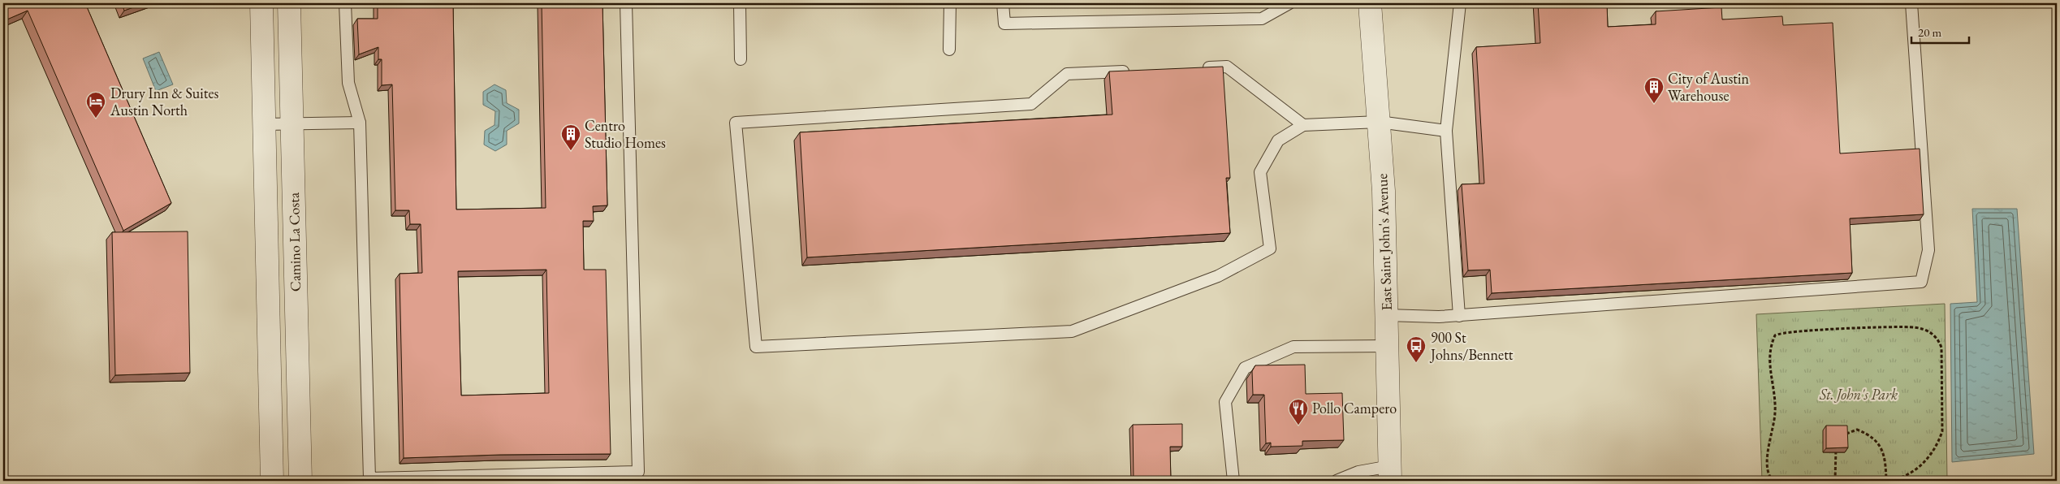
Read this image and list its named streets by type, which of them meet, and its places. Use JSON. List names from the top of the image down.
{
  "streets": {
    "street": ["Camino La Costa", "East Saint John's Avenue"]
  },
  "parks": ["St. John's Park"],
  "places": {
    "building": ["City of Austin Warehouse", "Centro Studio Homes"],
    "hotel": ["Drury Inn & Suites Austin North"],
    "bus stop": ["900 St Johns/Bennett"],
    "restaurant": ["Pollo Campero"]
  },
  "scale_bar": "20 m"
}
